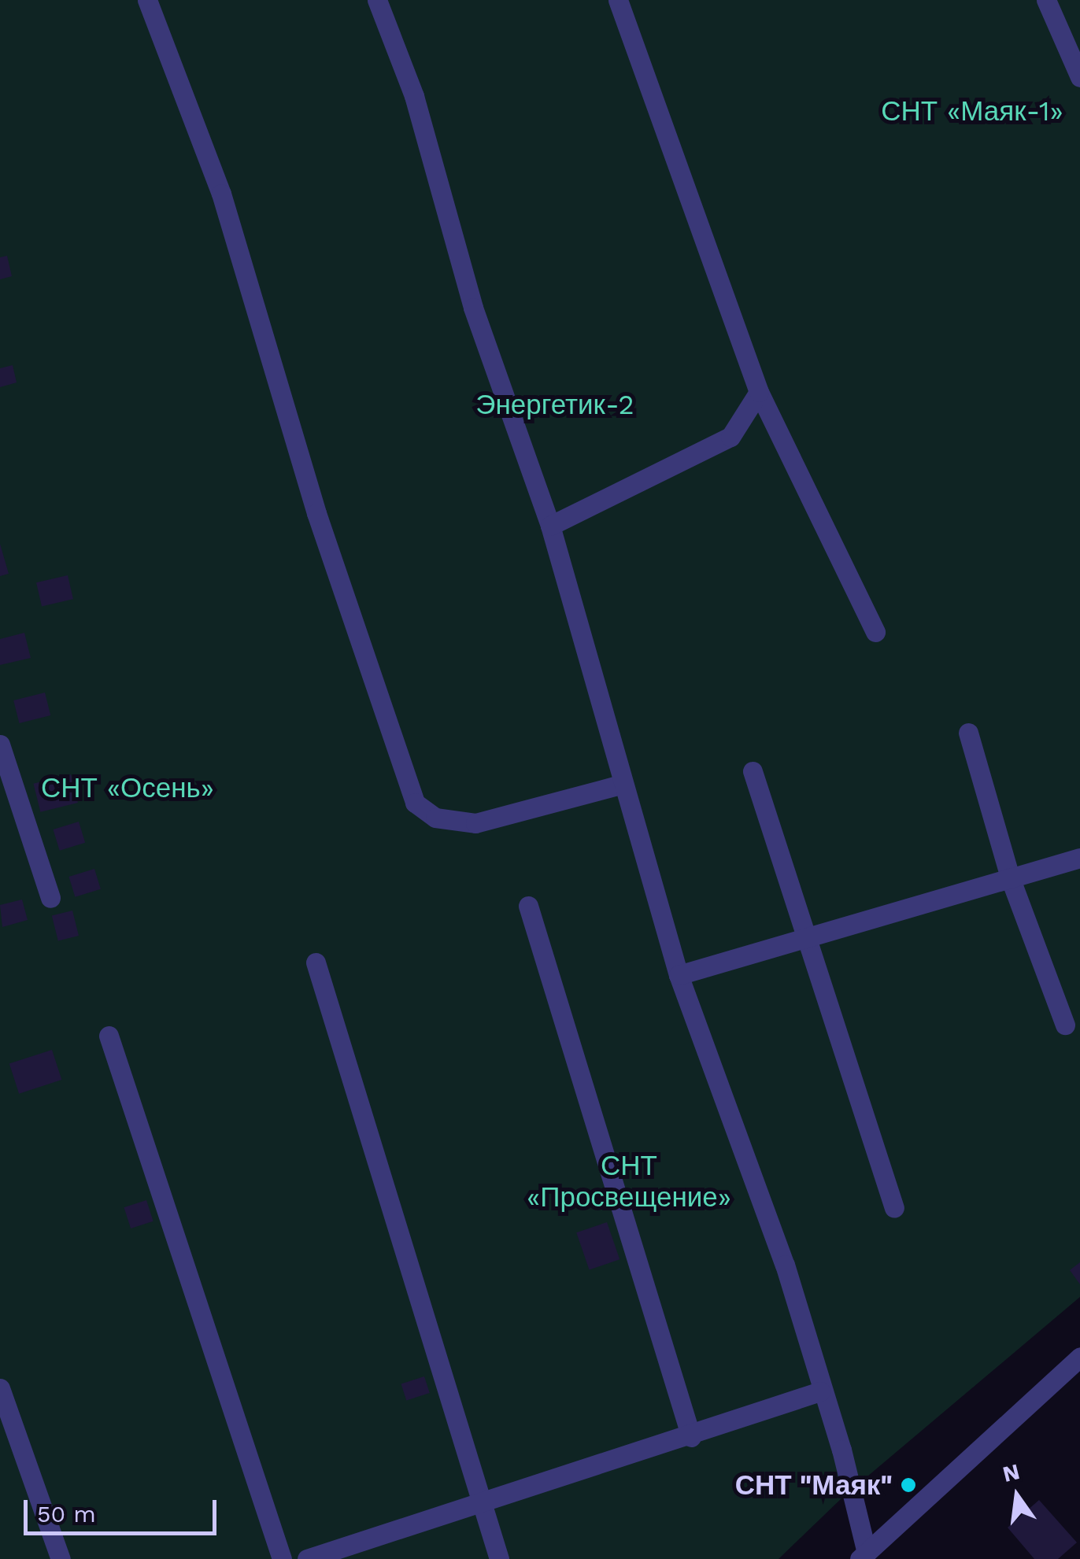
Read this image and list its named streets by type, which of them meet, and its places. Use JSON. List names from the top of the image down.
{
  "parks": [
    "СНТ «Маяк-1»",
    "Энергетик-2",
    "СНТ «Осень»",
    "СНТ «Просвещение»"
  ],
  "places": ["СНТ \"Маяк\""],
  "scale_bar": "50 m",
  "north": "top"
}
